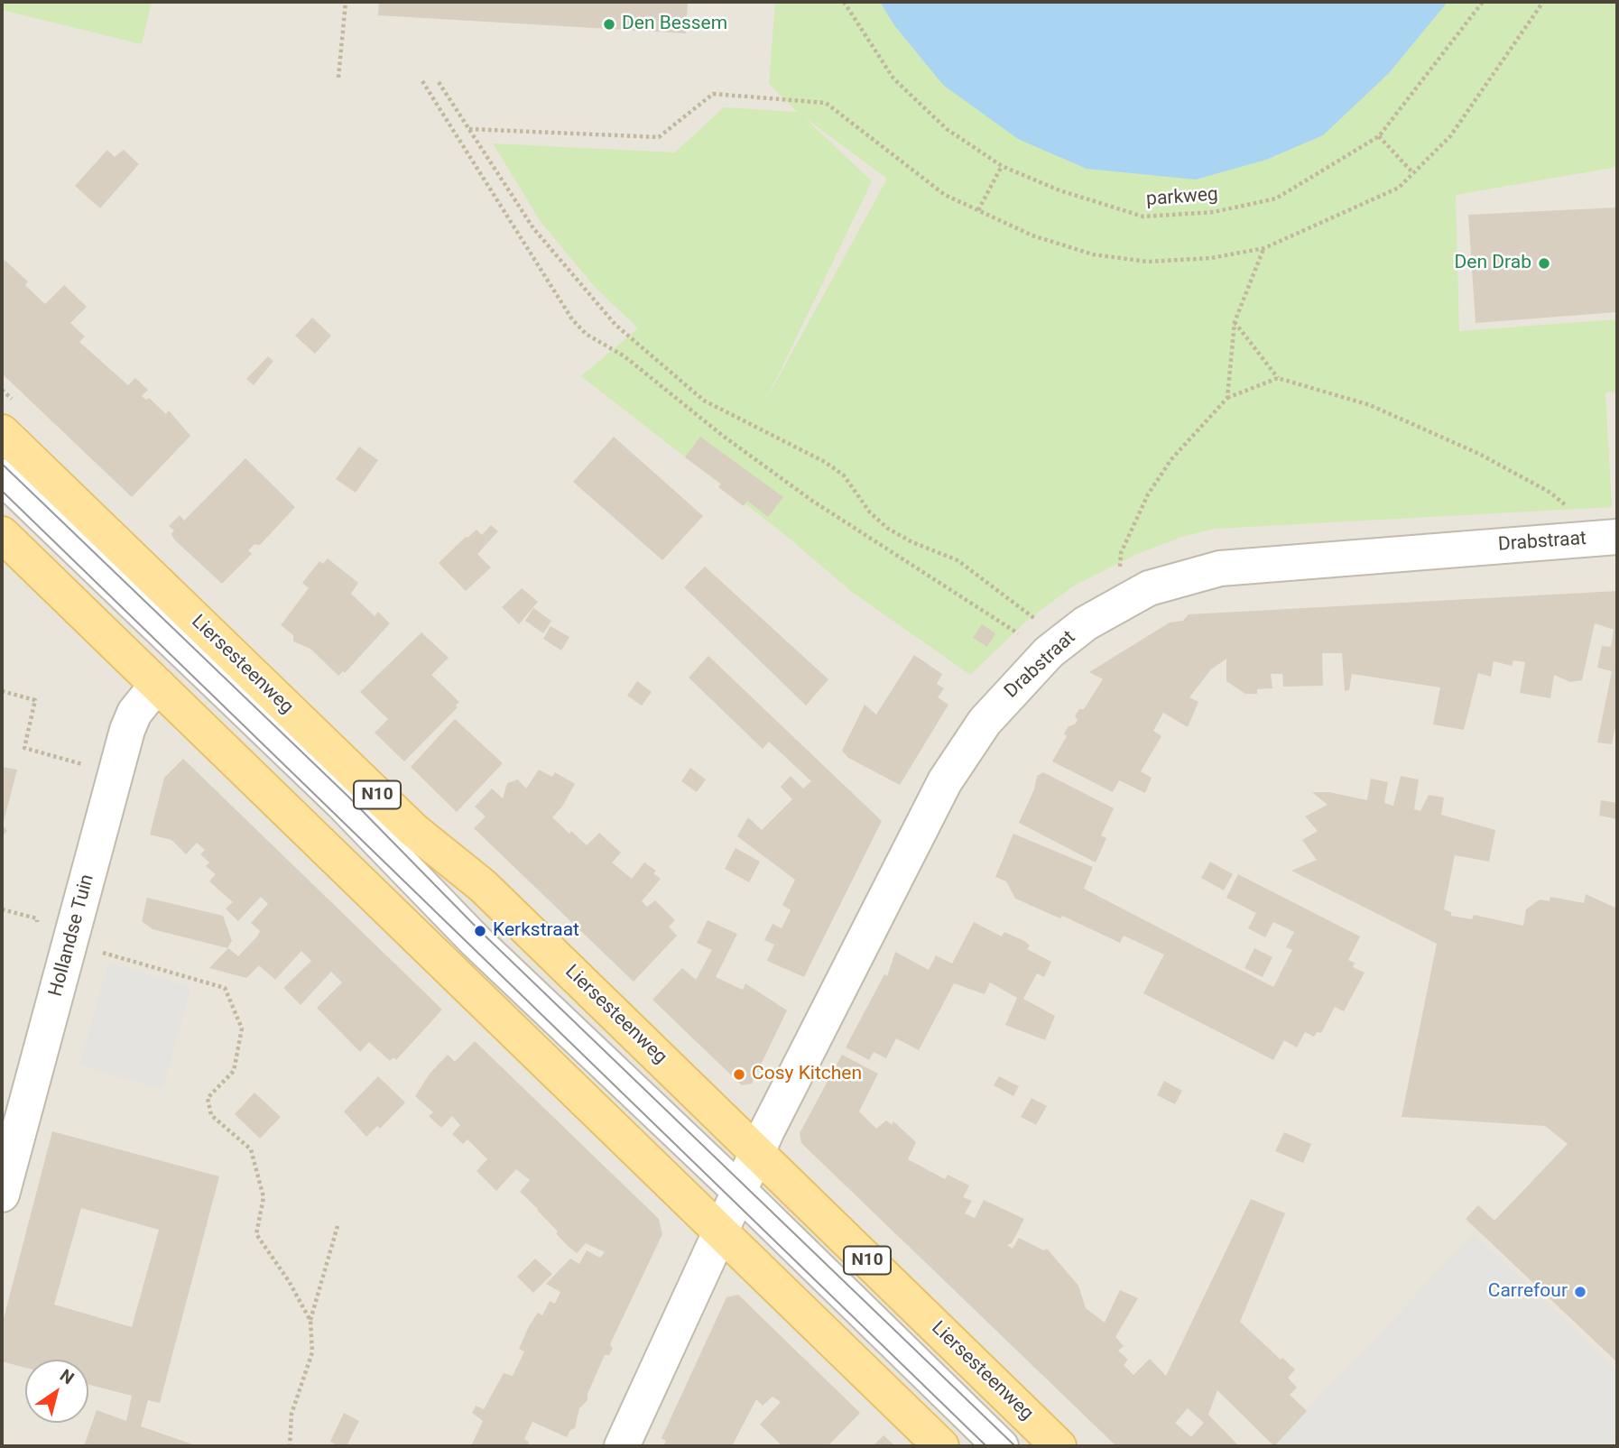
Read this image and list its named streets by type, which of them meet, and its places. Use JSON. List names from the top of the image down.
{
  "streets": {
    "main road": ["Liersesteenweg", "N10"],
    "street": ["Drabstraat", "Hollandse Tuin"],
    "path": ["parkweg"]
  },
  "crossings": [
    ["Drabstraat", "Liersesteenweg"]
  ],
  "places": [
    "Den Bessem",
    "Den Drab",
    "Kerkstraat",
    "Cosy Kitchen",
    "Carrefour"
  ],
  "north": "top right"
}
